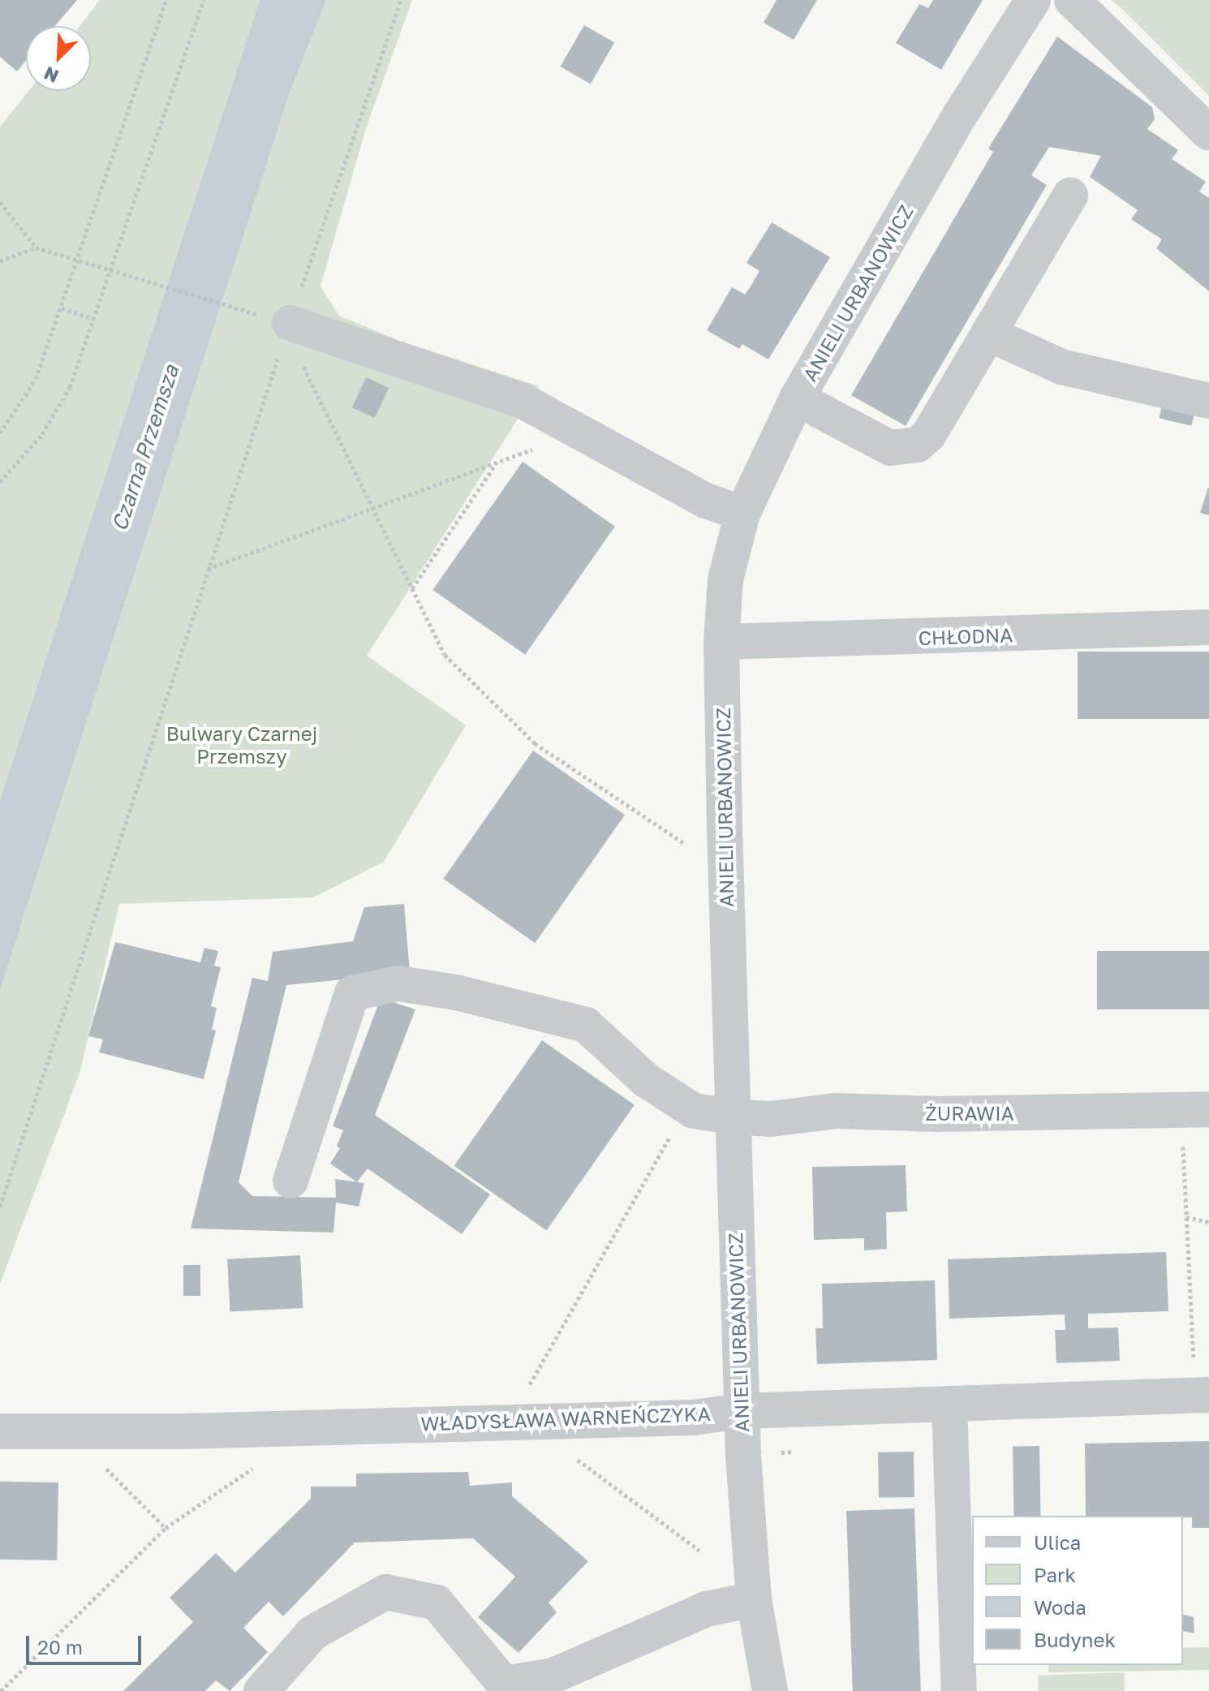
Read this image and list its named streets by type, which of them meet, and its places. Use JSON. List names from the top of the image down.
{
  "streets": {
    "street": [
      "ANIELI URBANOWICZ",
      "CHŁODNA",
      "ŻURAWIA",
      "WŁADYSŁAWA WARNEŃCZYKA"
    ]
  },
  "crossings": [
    ["ANIELI URBANOWICZ", "CHŁODNA"],
    ["ANIELI URBANOWICZ", "ŻURAWIA"],
    ["ANIELI URBANOWICZ", "WŁADYSŁAWA WARNEŃCZYKA"]
  ],
  "water": ["Czarna Przemsza"],
  "parks": ["Bulwary Czarnej Przemszy"],
  "legend": [
    "Ulica",
    "Park",
    "Woda",
    "Budynek"
  ],
  "scale_bar": "20 m",
  "north": "bottom left"
}
